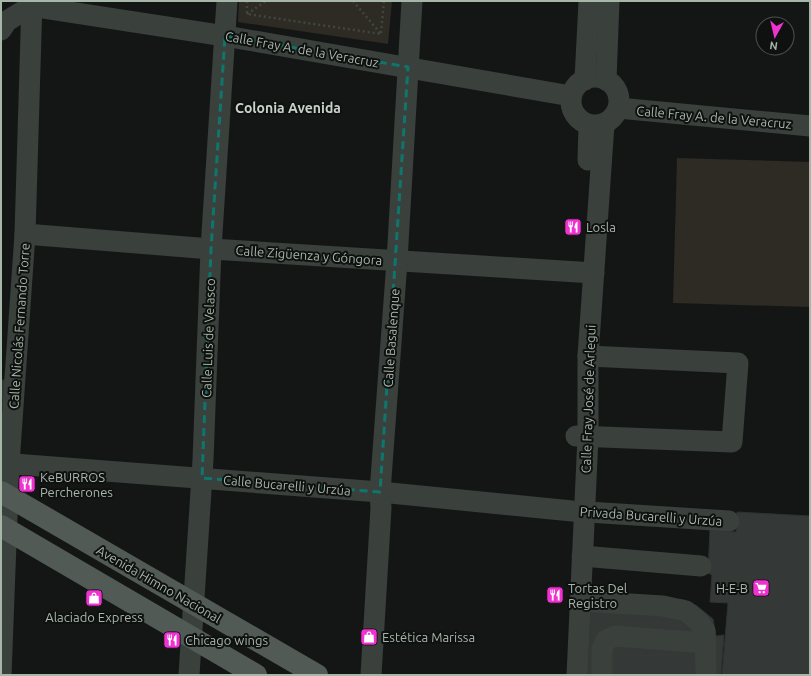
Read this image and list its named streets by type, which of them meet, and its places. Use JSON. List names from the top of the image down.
{
  "streets": {
    "main road": ["Avenida Himno Nacional"],
    "street": [
      "Calle Fray A. de la Veracruz",
      "Calle Zigüenza y Góngora",
      "Calle Nicolás Fernando Torre",
      "Calle Luis de Velasco",
      "Calle Basalenque",
      "Calle Fray José de Arlegui",
      "Calle Bucarelli y Urzúa",
      "Privada Bucarelli y Urzúa"
    ]
  },
  "crossings": [
    ["Calle Fray A. de la Veracruz", "Calle Nicolás Fernando Torre"],
    ["Calle Fray A. de la Veracruz", "Calle Luis de Velasco"],
    ["Calle Fray A. de la Veracruz", "Calle Basalenque"],
    ["Calle Fray A. de la Veracruz", "Calle Fray José de Arlegui"],
    ["Calle Zigüenza y Góngora", "Calle Nicolás Fernando Torre"],
    ["Calle Zigüenza y Góngora", "Calle Luis de Velasco"],
    ["Calle Zigüenza y Góngora", "Calle Basalenque"],
    ["Calle Zigüenza y Góngora", "Calle Fray José de Arlegui"],
    ["Calle Nicolás Fernando Torre", "Calle Bucarelli y Urzúa"],
    ["Calle Nicolás Fernando Torre", "Avenida Himno Nacional"],
    ["Calle Luis de Velasco", "Calle Bucarelli y Urzúa"],
    ["Calle Luis de Velasco", "Avenida Himno Nacional"],
    ["Calle Basalenque", "Calle Bucarelli y Urzúa"],
    ["Calle Fray José de Arlegui", "Calle Bucarelli y Urzúa"],
    ["Calle Fray José de Arlegui", "Privada Bucarelli y Urzúa"],
    ["Calle Bucarelli y Urzúa", "Privada Bucarelli y Urzúa"]
  ],
  "districts": ["Colonia Avenida"],
  "places": {
    "restaurant": [
      "Losla",
      "KeBURROS Percherones",
      "Tortas Del Registro",
      "Chicago wings"
    ],
    "supermarket": ["H-E-B"],
    "shop": ["Alaciado Express", "Estética Marissa"]
  },
  "north": "bottom"
}
